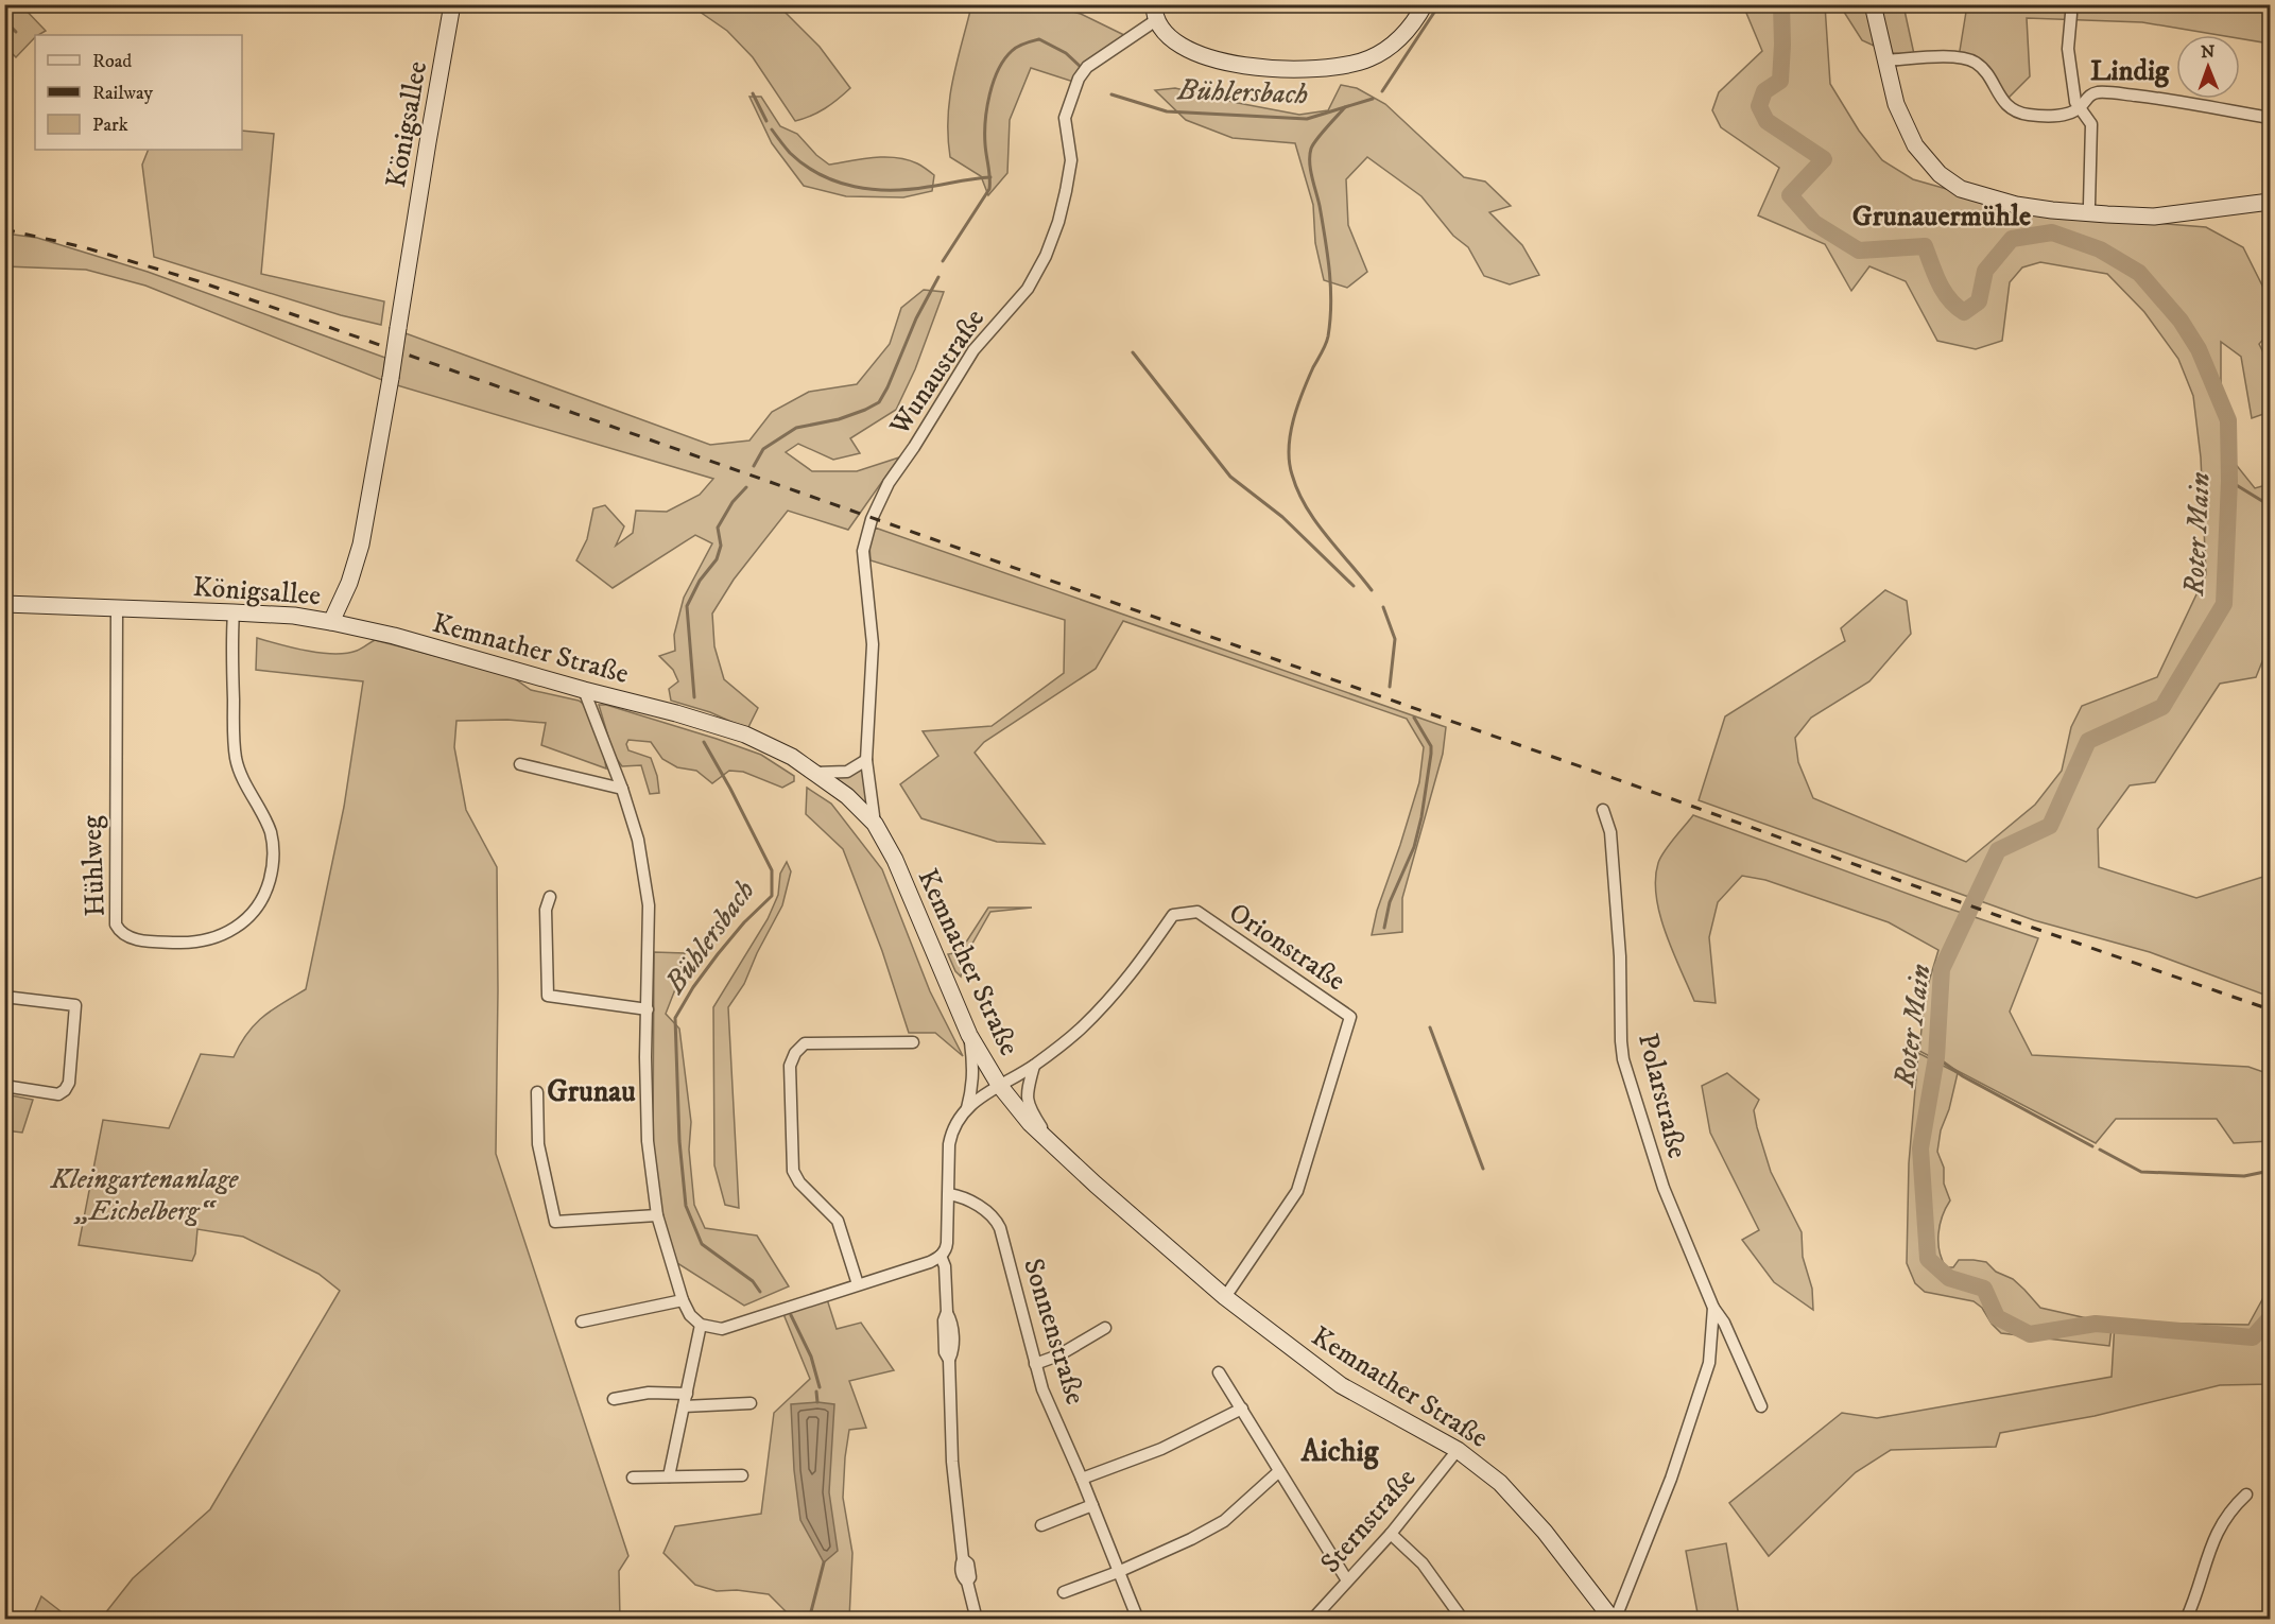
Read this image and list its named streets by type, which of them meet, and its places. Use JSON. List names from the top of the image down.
{
  "streets": {
    "main road": ["Königsallee", "Kemnather Straße"],
    "street": [
      "Wunaustraße",
      "Hühlweg",
      "Orionstraße",
      "Polarstraße",
      "Sonnenstraße",
      "Sternstraße"
    ]
  },
  "crossings": [
    ["Königsallee", "Kemnather Straße"],
    ["Königsallee", "Hühlweg"],
    ["Wunaustraße", "Kemnather Straße"],
    ["Kemnather Straße", "Orionstraße"],
    ["Kemnather Straße", "Polarstraße"],
    ["Kemnather Straße", "Sternstraße"]
  ],
  "districts": [
    "Lindig",
    "Grunauermühle",
    "Grunau",
    "Aichig"
  ],
  "water": ["Bühlersbach", "Roter Main"],
  "parks": ["Kleingartenanlage „Eichelberg“"],
  "legend": ["Road", "Railway", "Park"],
  "north": "top"
}
